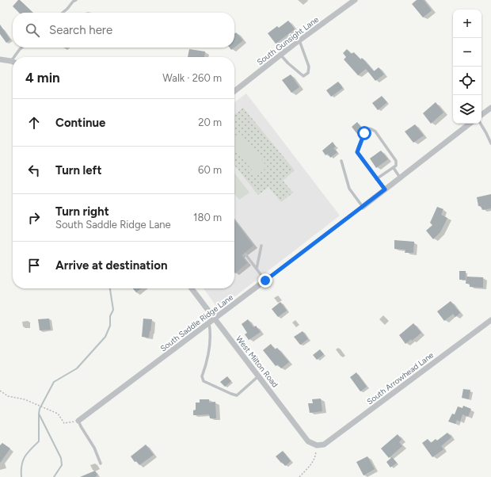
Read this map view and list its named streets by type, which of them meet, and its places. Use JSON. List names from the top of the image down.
{
  "streets": {
    "street": [
      "South Gunsight Lane",
      "South Saddle Ridge Lane",
      "West Milton Road",
      "South Arrowhead Lane"
    ]
  },
  "crossings": [
    ["South Saddle Ridge Lane", "West Milton Road"],
    ["West Milton Road", "South Arrowhead Lane"]
  ],
  "page": {
    "map_buttons": ["+", "−"],
    "search": "Search here",
    "heading": ["4 min", "Walk · 260 m"],
    "list": [
      ["Continue", "20 m"],
      ["Turn left", "60 m"],
      ["Turn right", "South Saddle Ridge Lane", "180 m"],
      "Arrive at destination"
    ]
  }
}
